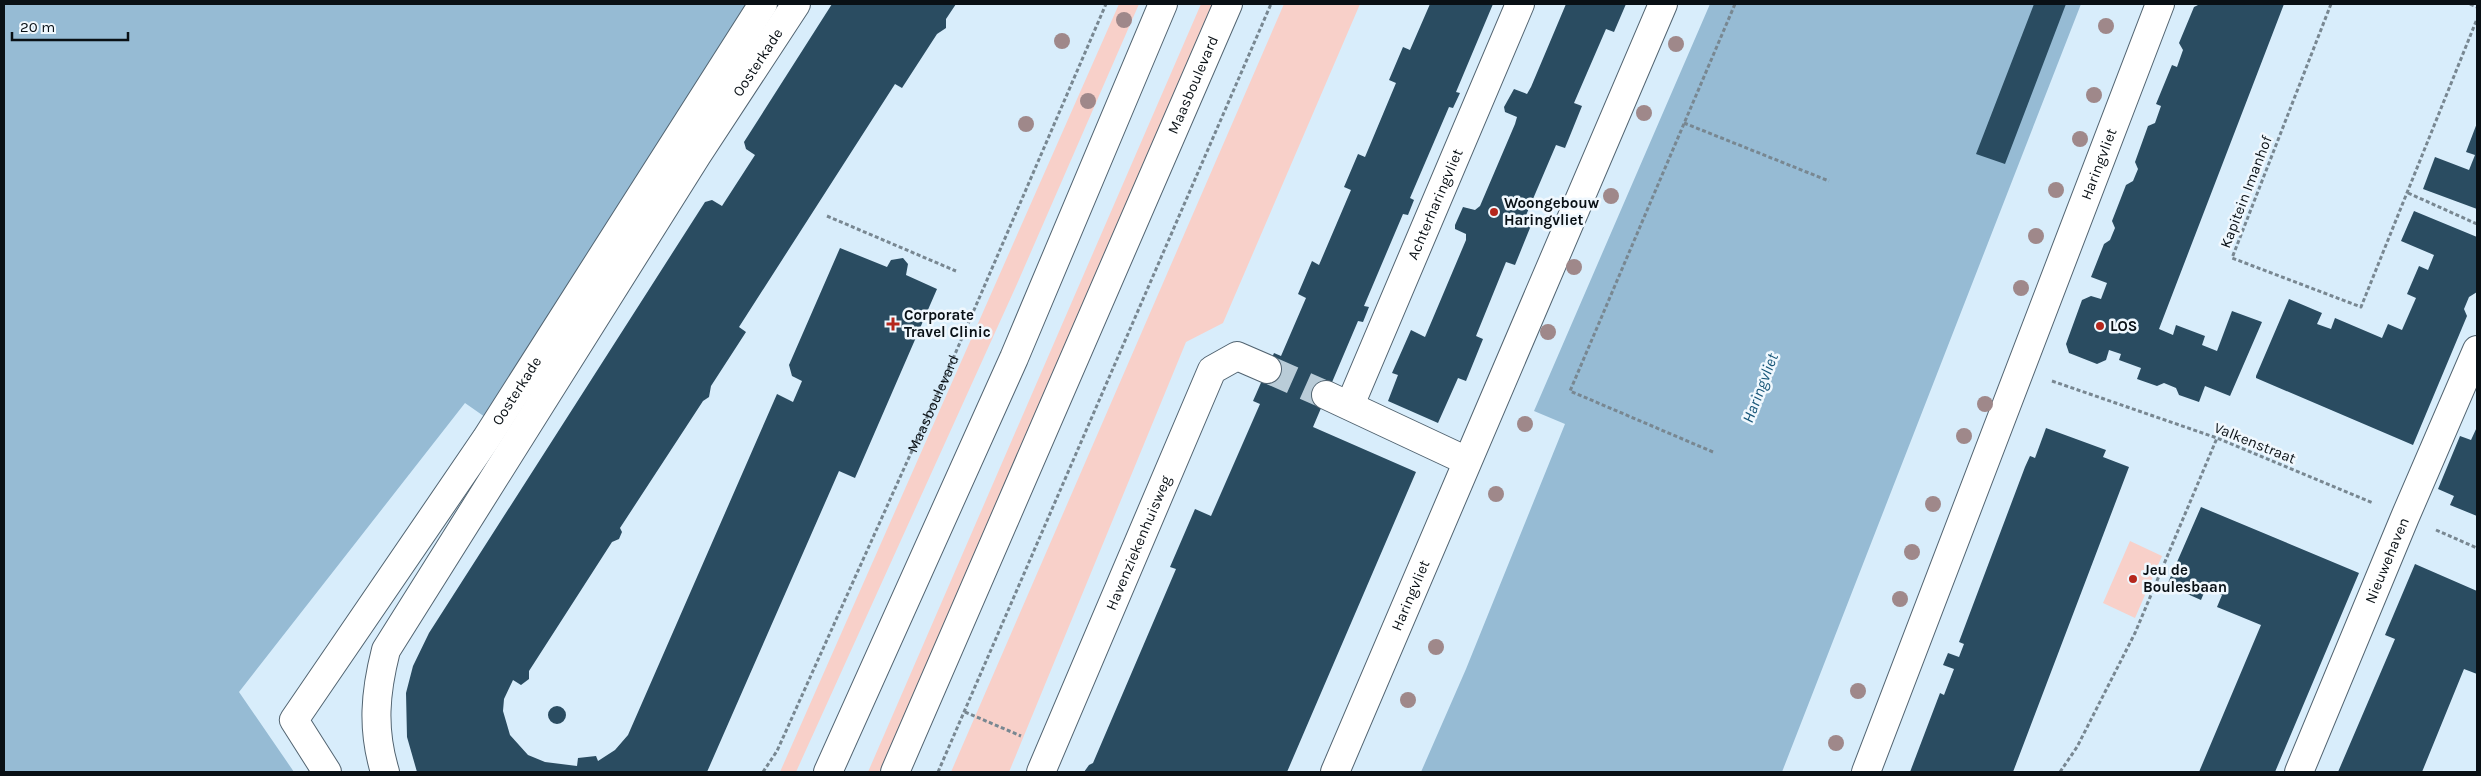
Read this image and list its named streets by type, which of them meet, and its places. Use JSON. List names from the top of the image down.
{
  "streets": {
    "street": [
      "Oosterkade",
      "Maasboulevard",
      "Haringvliet",
      "Achterharingvliet",
      "Havenziekenhuisweg",
      "Nieuwehaven"
    ],
    "path": ["Kapitein Imanhof", "Valkenstraat"]
  },
  "crossings": [
    ["Haringvliet", "Achterharingvliet"],
    ["Haringvliet", "Valkenstraat"],
    ["Valkenstraat", "Nieuwehaven"]
  ],
  "water": ["Haringvliet"],
  "places": {
    "other": ["Woongebouw Haringvliet", "LOS", "Jeu de Boulesbaan"],
    "health": ["Corporate Travel Clinic"]
  },
  "scale_bar": "20 m"
}
